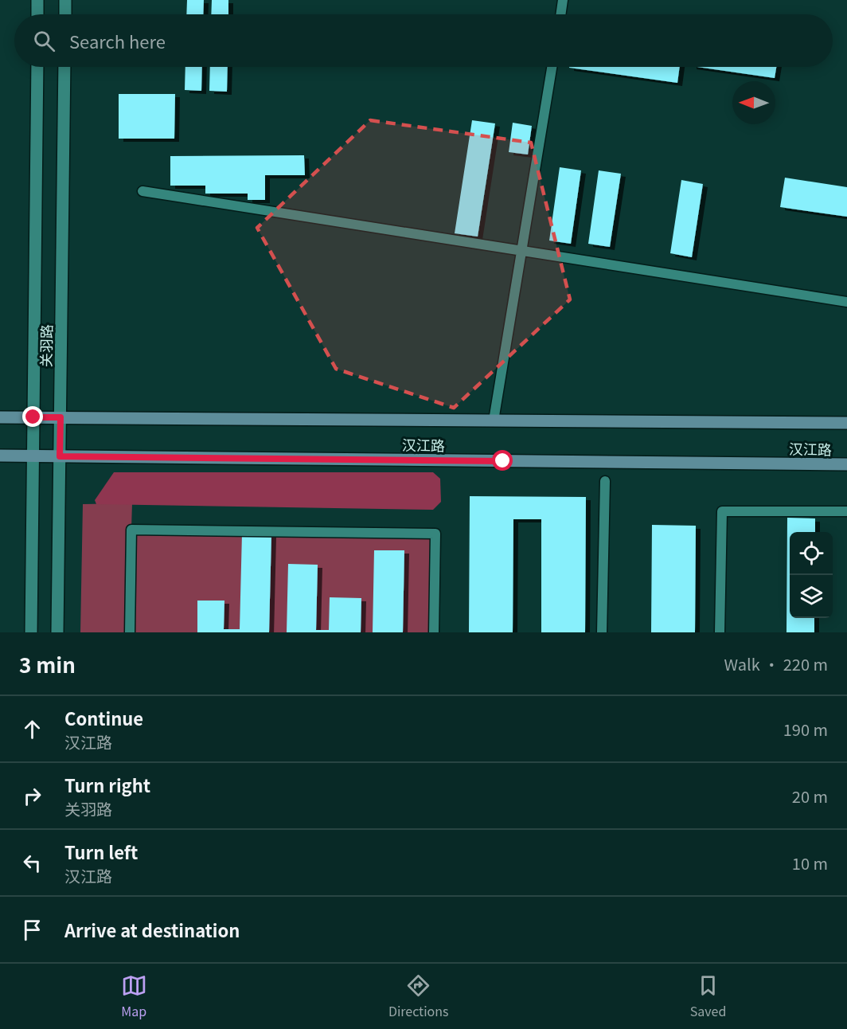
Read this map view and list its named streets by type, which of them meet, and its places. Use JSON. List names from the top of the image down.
{
  "streets": {
    "main road": ["汉江路"],
    "street": ["关羽路"]
  },
  "crossings": [
    ["关羽路", "汉江路"]
  ],
  "north": "left",
  "page": {
    "search": "Search here",
    "heading": ["3 min", "Walk · 220 m"],
    "list": [
      ["Continue", "汉江路", "190 m"],
      ["Turn right", "关羽路", "20 m"],
      ["Turn left", "汉江路", "10 m"],
      "Arrive at destination"
    ],
    "nav": ["Map", "Directions", "Saved"]
  }
}
